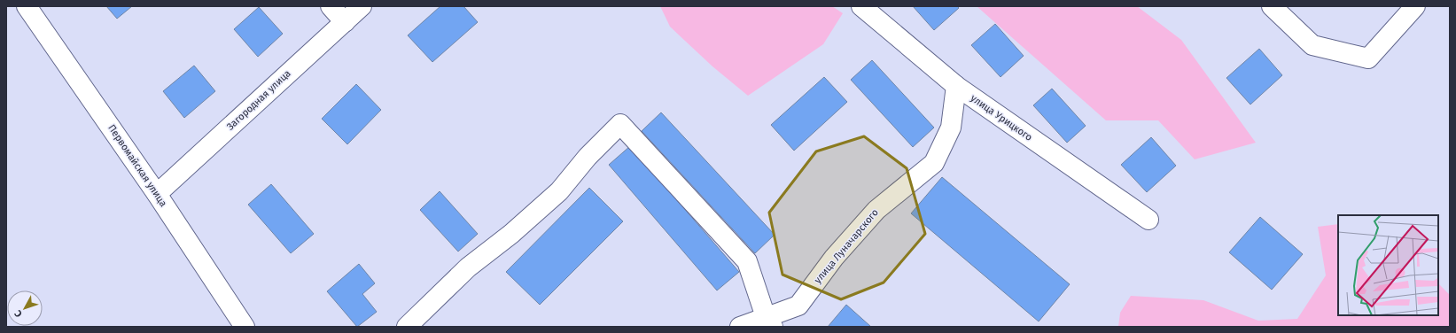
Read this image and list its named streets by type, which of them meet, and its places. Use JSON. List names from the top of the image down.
{
  "streets": {
    "street": [
      "Загородная улица",
      "улица Урицкого",
      "Первомайская улица",
      "улица Луначарского"
    ]
  },
  "crossings": [
    ["Загородная улица", "Первомайская улица"],
    ["улица Урицкого", "улица Луначарского"]
  ],
  "north": "bottom left"
}
